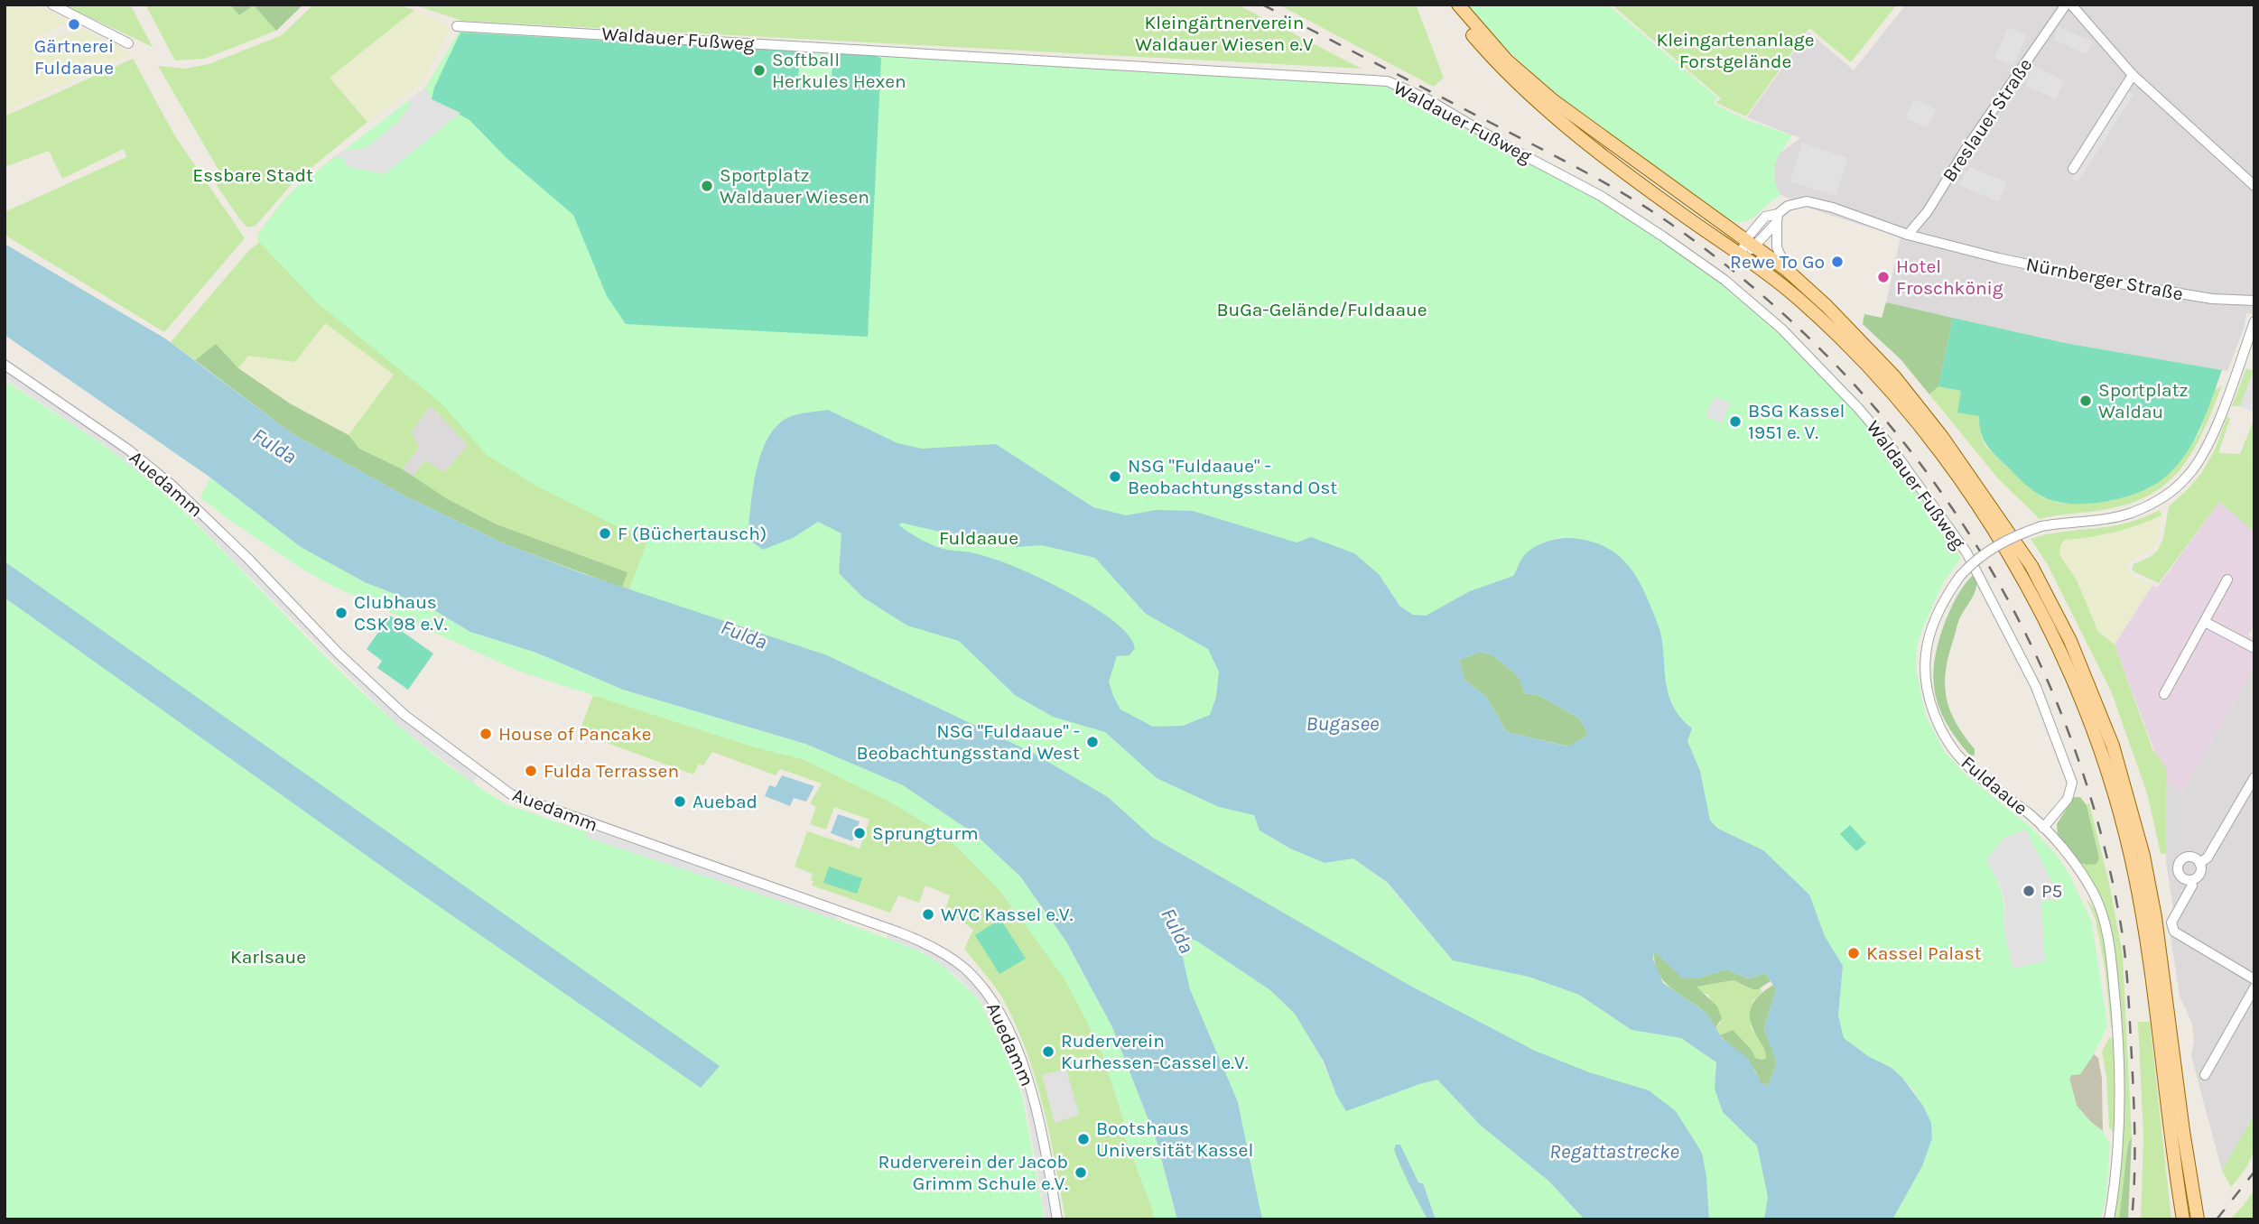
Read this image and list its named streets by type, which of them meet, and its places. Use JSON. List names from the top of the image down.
{
  "streets": {
    "street": [
      "Waldauer Fußweg",
      "Breslauer Straße",
      "Nürnberger Straße",
      "Auedamm",
      "Fuldaaue"
    ]
  },
  "crossings": [
    ["Waldauer Fußweg", "Fuldaaue"],
    ["Breslauer Straße", "Nürnberger Straße"]
  ],
  "water": ["Fulda", "Bugasee", "Regattastrecke"],
  "parks": [
    "Kleingärtnerverein Waldauer Wiesen e.V",
    "Kleingartenanlage Forstgelände",
    "Essbare Stadt",
    "BuGa-Gelände/Fuldaaue",
    "Fuldaaue",
    "Karlsaue"
  ],
  "places": [
    "Gärtnerei Fuldaaue",
    "Softball Herkules Hexen",
    "Sportplatz Waldauer Wiesen",
    "Rewe To Go",
    "Hotel Froschkönig",
    "Sportplatz Waldau",
    "BSG Kassel 1951 e. V.",
    "NSG \"Fuldaaue\" - Beobachtungsstand Ost",
    "F (Büchertausch)",
    "Clubhaus CSK 98 e.V.",
    "House of Pancake",
    "NSG \"Fuldaaue\" - Beobachtungsstand West",
    "Fulda Terrassen",
    "Auebad",
    "Sprungturm",
    "P5",
    "WVC Kassel e.V.",
    "Kassel Palast",
    "Ruderverein Kurhessen-Cassel e.V.",
    "Bootshaus Universität Kassel",
    "Ruderverein der Jacob Grimm Schule e.V."
  ]
}
